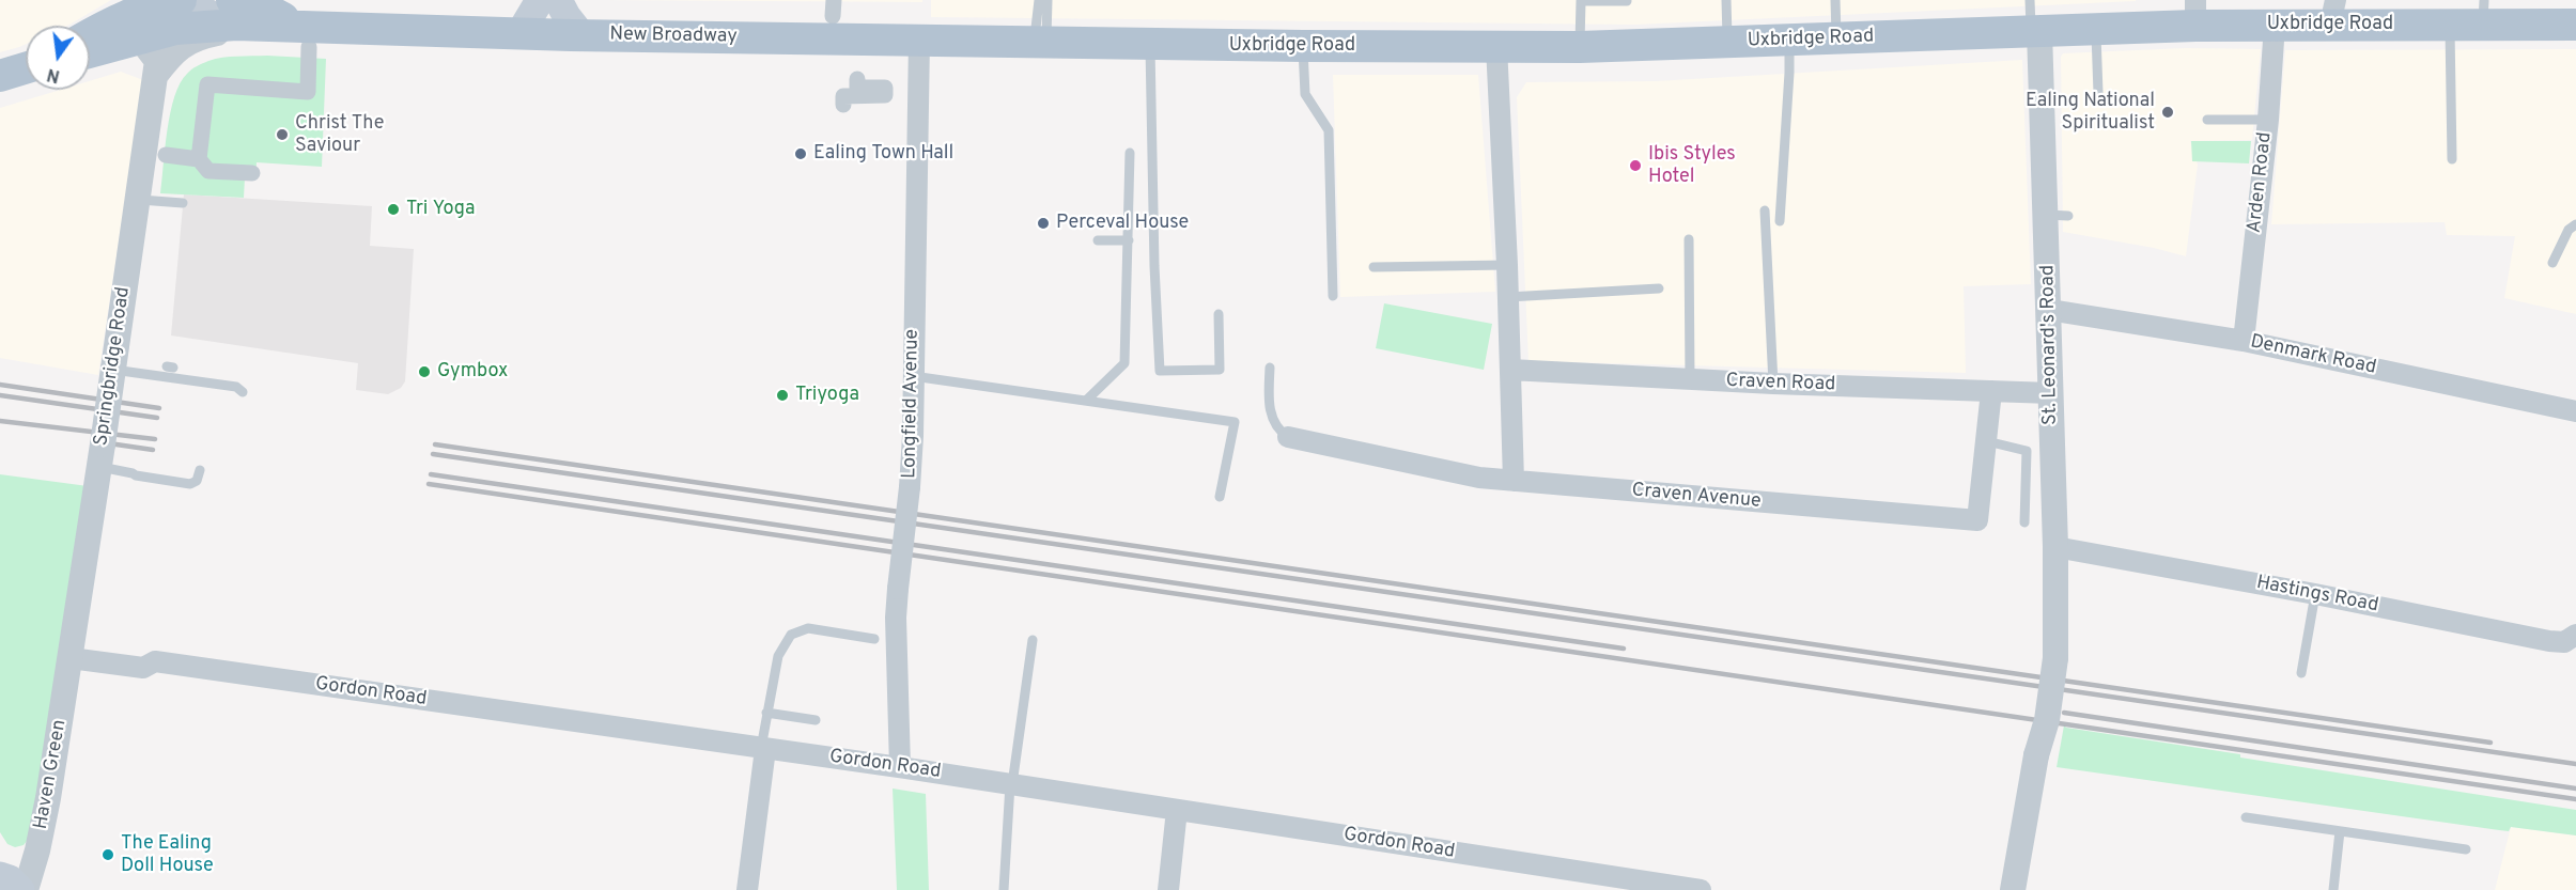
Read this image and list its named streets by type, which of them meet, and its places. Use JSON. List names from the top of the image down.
{
  "streets": {
    "main road": ["Uxbridge Road", "New Broadway"],
    "street": [
      "Arden Road",
      "St. Leonard's Road",
      "Denmark Road",
      "Springbridge Road",
      "Craven Road",
      "Longfield Avenue",
      "Craven Avenue",
      "Hastings Road",
      "Gordon Road",
      "Haven Green"
    ]
  },
  "crossings": [
    ["Uxbridge Road", "New Broadway"],
    ["Uxbridge Road", "Arden Road"],
    ["Uxbridge Road", "St. Leonard's Road"],
    ["New Broadway", "Springbridge Road"],
    ["New Broadway", "Longfield Avenue"],
    ["Arden Road", "Denmark Road"],
    ["St. Leonard's Road", "Denmark Road"],
    ["St. Leonard's Road", "Craven Road"],
    ["St. Leonard's Road", "Hastings Road"],
    ["Springbridge Road", "Gordon Road"],
    ["Springbridge Road", "Haven Green"],
    ["Craven Road", "Craven Avenue"],
    ["Longfield Avenue", "Gordon Road"],
    ["Gordon Road", "Haven Green"]
  ],
  "places": [
    "Ealing National Spiritualist",
    "Christ The Saviour",
    "Ealing Town Hall",
    "Ibis Styles Hotel",
    "Tri Yoga",
    "Perceval House",
    "Gymbox",
    "Triyoga",
    "The Ealing Doll House"
  ],
  "north": "bottom"
}
